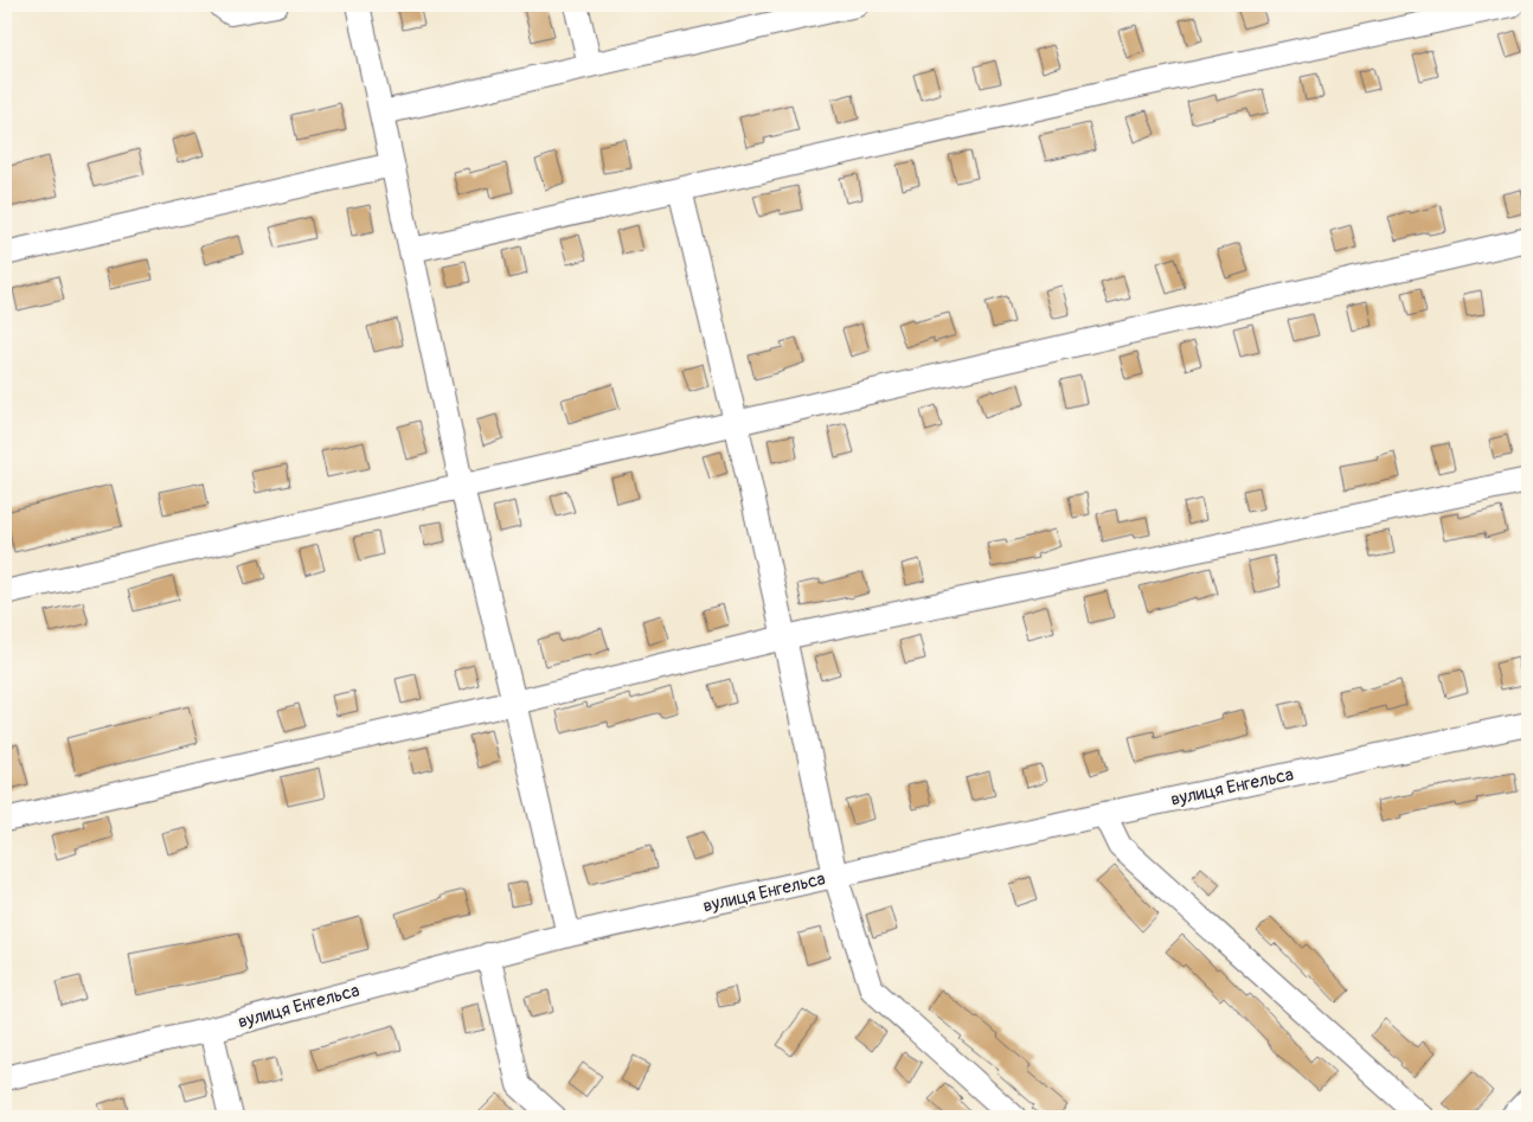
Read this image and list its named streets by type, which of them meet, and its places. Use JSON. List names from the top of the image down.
{
  "streets": {
    "street": ["вулиця Енгельса"]
  }
}
